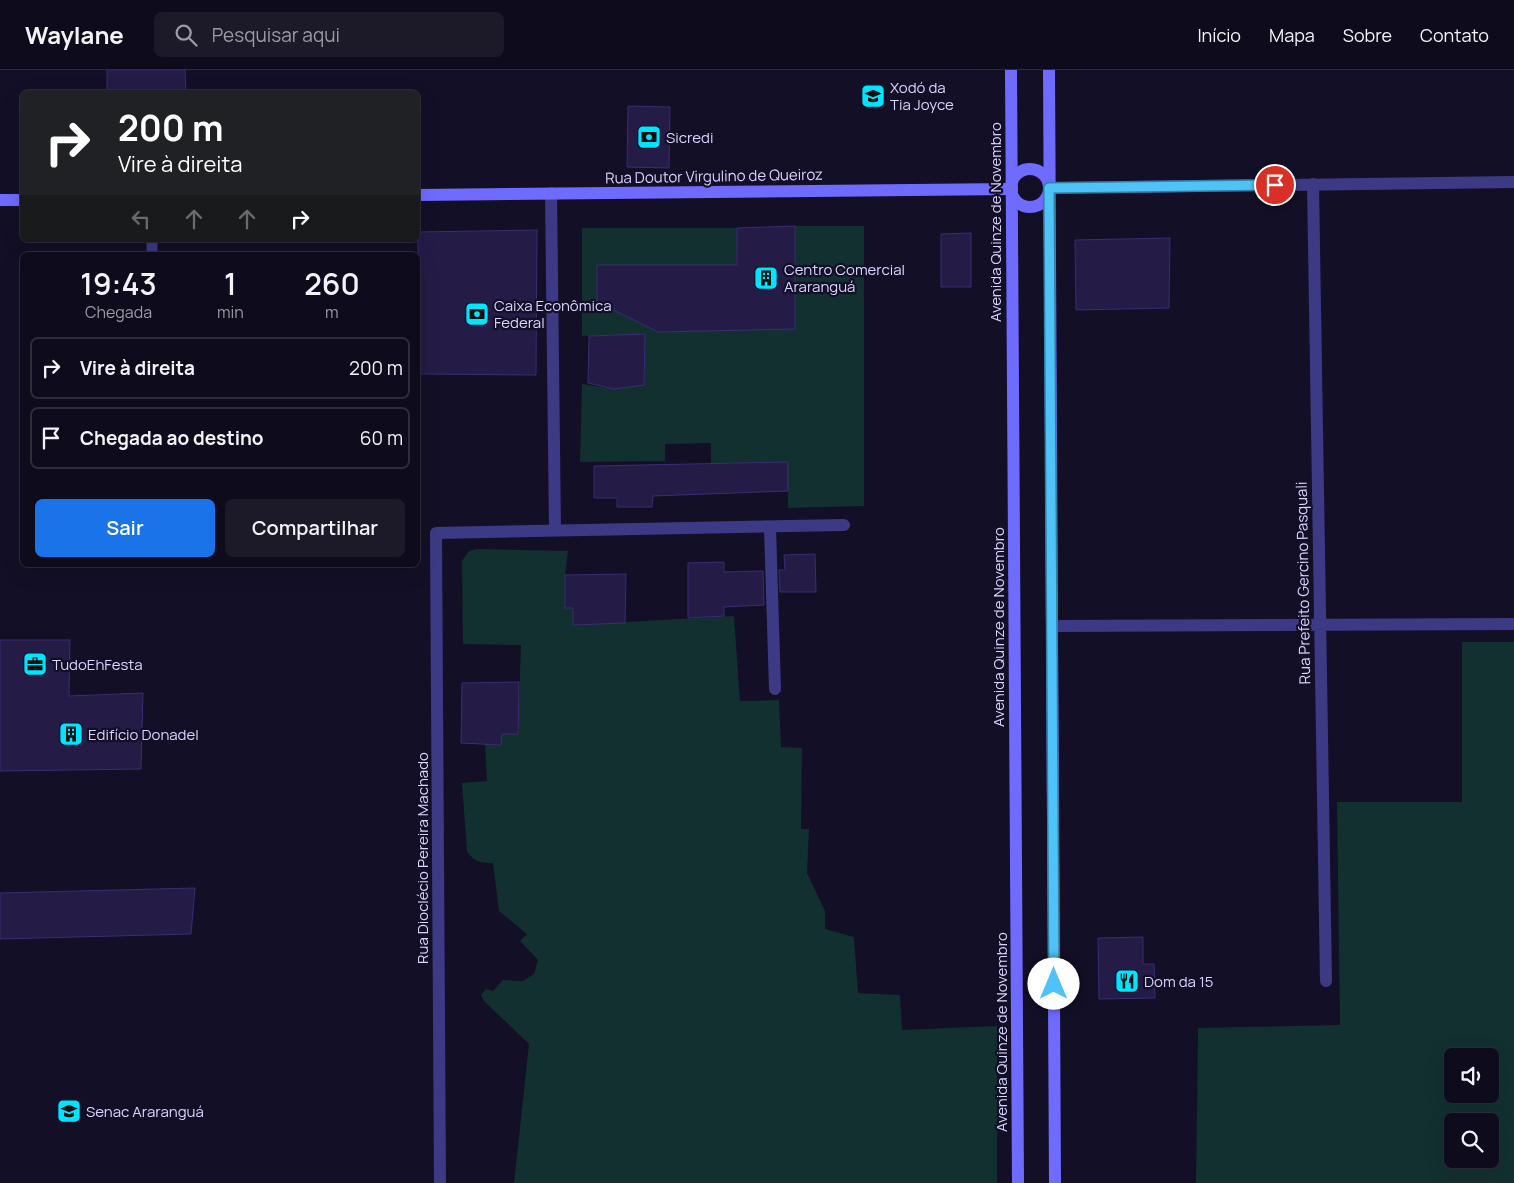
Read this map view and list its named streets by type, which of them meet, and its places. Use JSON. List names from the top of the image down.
{
  "streets": {
    "street": [
      "Rua Doutor Virgulino de Queiroz",
      "Avenida Quinze de Novembro",
      "Rua Prefeito Gercino Pasquali",
      "Rua Dioclécio Pereira Machado"
    ]
  },
  "crossings": [
    ["Rua Doutor Virgulino de Queiroz", "Avenida Quinze de Novembro"]
  ],
  "places": {
    "school or university": ["Xodó da Tia Joyce", "Senac Araranguá"],
    "bank": ["Sicredi", "Caixa Econômica Federal"],
    "building": ["Centro Comercial Araranguá", "Edifício Donadel"],
    "office": ["TudoEhFesta"],
    "restaurant": ["Dom da 15"]
  },
  "page": {
    "header": "Waylane",
    "search": "Pesquisar aqui",
    "nav": [
      "Início",
      "Mapa",
      "Sobre",
      "Contato"
    ],
    "turn": ["200 m", "Vire à direita"],
    "eta": [
      "19:43",
      "Chegada",
      "1",
      "min",
      "260",
      "m"
    ],
    "list": [
      {
        "name": "Vire à direita",
        "value": "200 m"
      },
      {
        "name": "Chegada ao destino",
        "value": "60 m"
      }
    ],
    "buttons": ["Sair", "Compartilhar"]
  }
}
